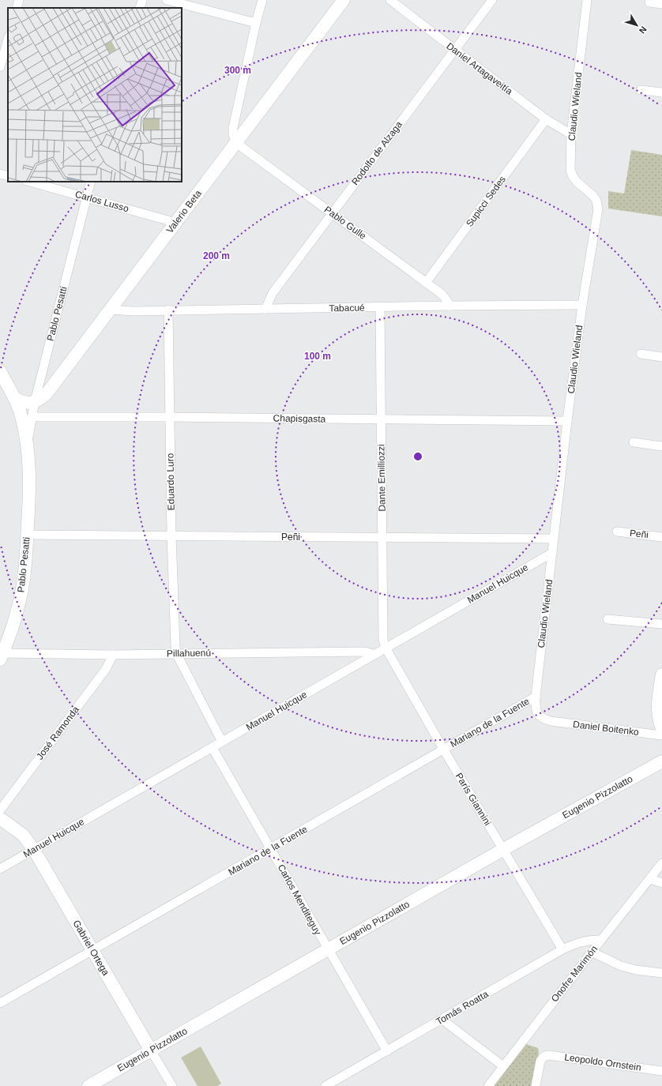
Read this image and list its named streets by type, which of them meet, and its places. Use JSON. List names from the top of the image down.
{
  "streets": {
    "main road": [
      "Valerio Beta",
      "Pablo Pesatti",
      "Eugenio Pizzolatto",
      "Gabriel Ortega"
    ],
    "street": [
      "Daniel Artagaveitía",
      "Claudio Wieland",
      "Rodolfo de Alzaga",
      "Carlos Lusso",
      "Supicci Sedes",
      "Pablo Gulle",
      "Tabacué",
      "Chapisgasta",
      "Dante Emilliozzi",
      "Eduardo Luro",
      "Peñi",
      "Manuel Huicque",
      "Pillahuenú",
      "Mariano de la Fuente",
      "Daniel Boitenko",
      "José Ramonda",
      "París Giannini",
      "Carlos Menditeguy",
      "Onofre Marimón",
      "Tomás Roatta",
      "Leopoldo Ornstein"
    ]
  },
  "crossings": [
    ["Daniel Artagaveitía", "Claudio Wieland"],
    ["Daniel Artagaveitía", "Rodolfo de Alzaga"],
    ["Daniel Artagaveitía", "Supicci Sedes"],
    ["Claudio Wieland", "Tabacué"],
    ["Claudio Wieland", "Chapisgasta"],
    ["Claudio Wieland", "Peñi"],
    ["Claudio Wieland", "Manuel Huicque"],
    ["Claudio Wieland", "Mariano de la Fuente"],
    ["Claudio Wieland", "Daniel Boitenko"],
    ["Rodolfo de Alzaga", "Pablo Gulle"],
    ["Rodolfo de Alzaga", "Tabacué"],
    ["Carlos Lusso", "Valerio Beta"],
    ["Carlos Lusso", "Pablo Pesatti"],
    ["Supicci Sedes", "Pablo Gulle"],
    ["Valerio Beta", "Pablo Gulle"],
    ["Valerio Beta", "Tabacué"],
    ["Valerio Beta", "Pablo Pesatti"],
    ["Pablo Gulle", "Tabacué"],
    ["Tabacué", "Dante Emilliozzi"],
    ["Tabacué", "Eduardo Luro"],
    ["Pablo Pesatti", "Chapisgasta"],
    ["Pablo Pesatti", "Peñi"],
    ["Pablo Pesatti", "Pillahuenú"],
    ["Chapisgasta", "Dante Emilliozzi"],
    ["Chapisgasta", "Eduardo Luro"],
    ["Dante Emilliozzi", "Peñi"],
    ["Dante Emilliozzi", "Manuel Huicque"],
    ["Dante Emilliozzi", "París Giannini"],
    ["Eduardo Luro", "Peñi"],
    ["Eduardo Luro", "Pillahuenú"],
    ["Manuel Huicque", "Pillahuenú"],
    ["Manuel Huicque", "París Giannini"],
    ["Manuel Huicque", "Carlos Menditeguy"],
    ["Manuel Huicque", "Gabriel Ortega"],
    ["Pillahuenú", "José Ramonda"],
    ["Mariano de la Fuente", "París Giannini"],
    ["Mariano de la Fuente", "Carlos Menditeguy"],
    ["Mariano de la Fuente", "Gabriel Ortega"],
    ["Eugenio Pizzolatto", "París Giannini"],
    ["Eugenio Pizzolatto", "Carlos Menditeguy"],
    ["Eugenio Pizzolatto", "Gabriel Ortega"],
    ["París Giannini", "Tomás Roatta"],
    ["Carlos Menditeguy", "Tomás Roatta"],
    ["Onofre Marimón", "Tomás Roatta"]
  ],
  "north": "bottom right",
  "rings": ["300 m", "200 m", "100 m"]
}
